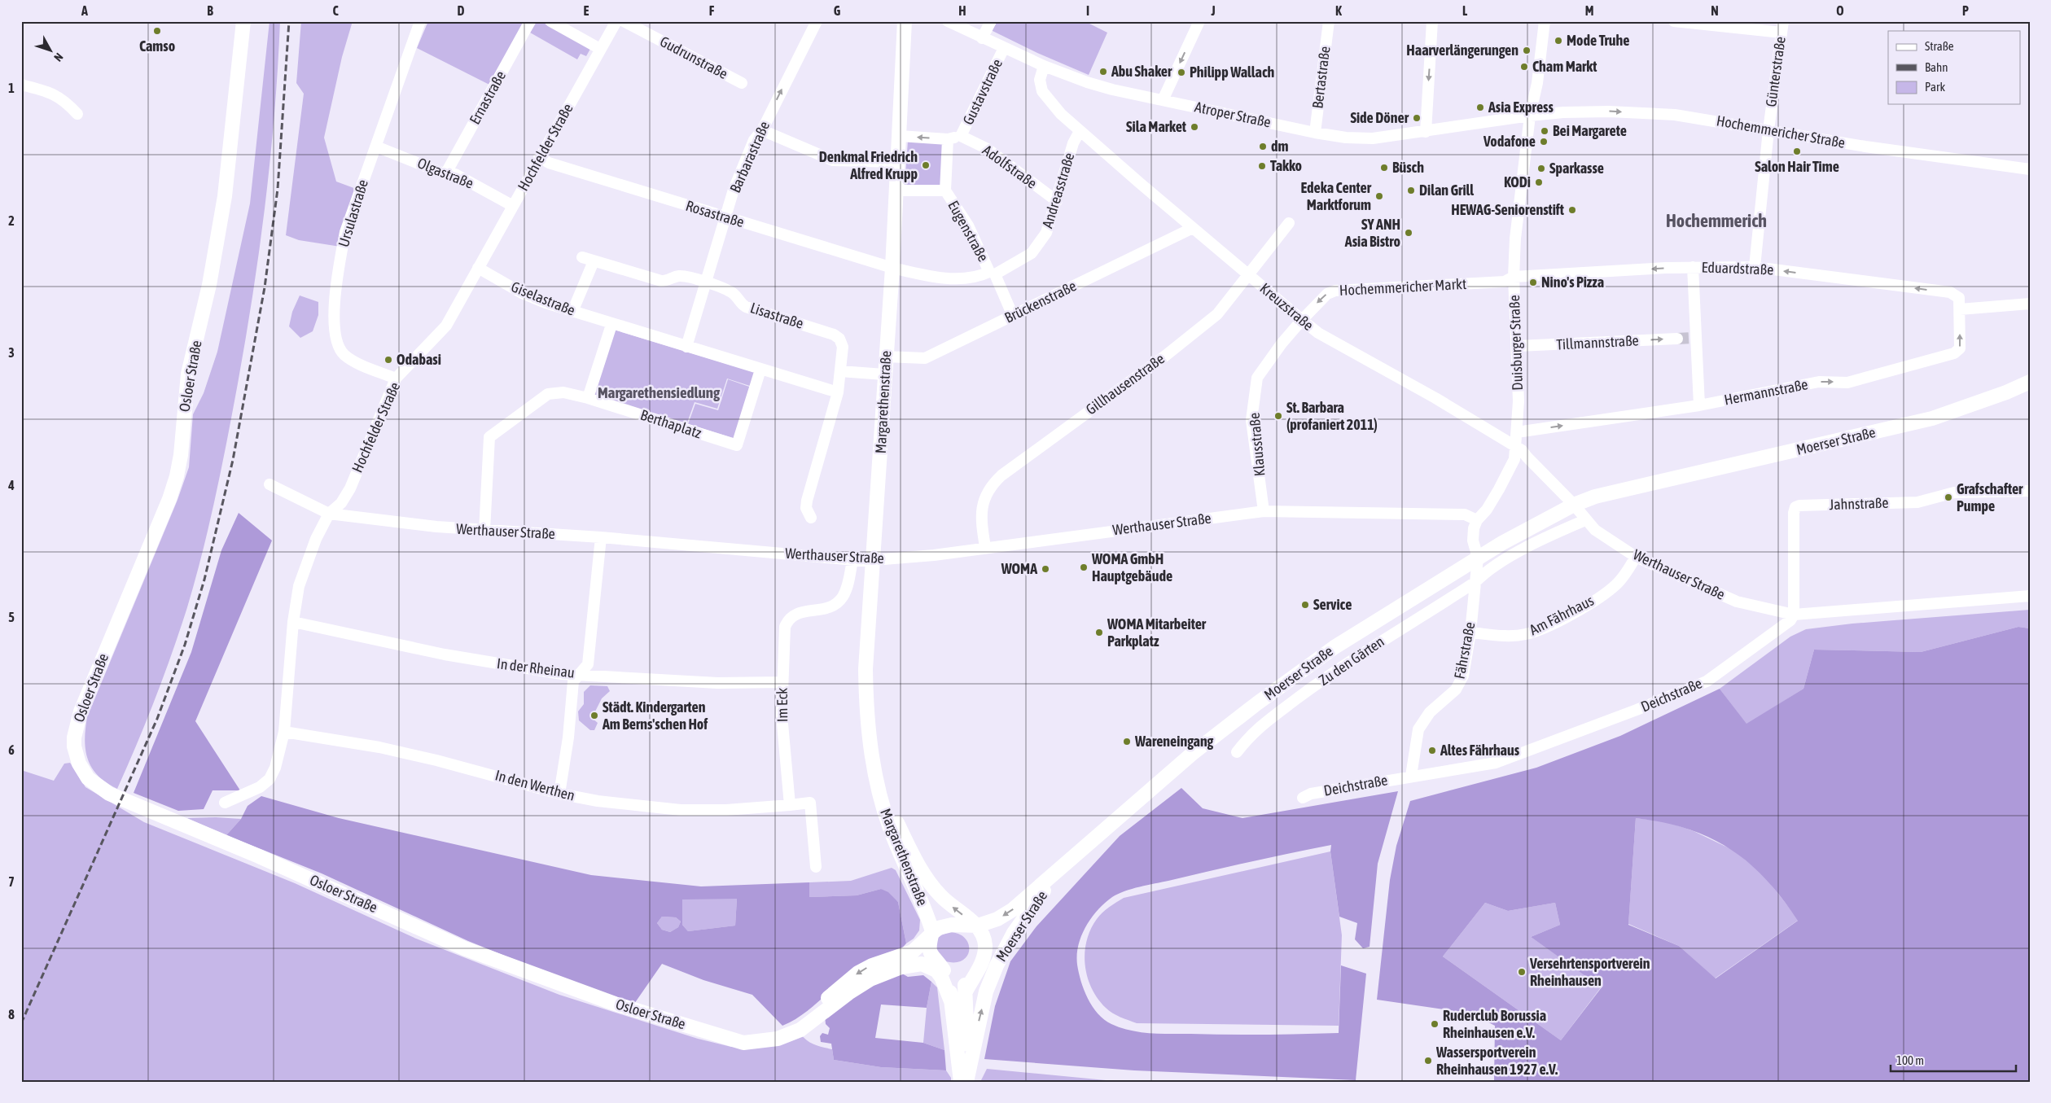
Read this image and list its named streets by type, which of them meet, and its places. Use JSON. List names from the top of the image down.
{
  "streets": {
    "main road": ["Osloer Straße", "Margarethenstraße", "Moerser Straße"],
    "street": [
      "Gudrunstraße",
      "Günterstraße",
      "Bertastraße",
      "Gustavstraße",
      "Ernastraße",
      "Atroper Straße",
      "Hochemmericher Straße",
      "Hochfelder Straße",
      "Barbarastraße",
      "Adolfstraße",
      "Olgastraße",
      "Andreasstraße",
      "Ursulastraße",
      "Rosastraße",
      "Eugenstraße",
      "Eduardstraße",
      "Hochemmericher Markt",
      "Giselastraße",
      "Brückenstraße",
      "Kreuzstraße",
      "Lisastraße",
      "Duisburger Straße",
      "Tillmannstraße",
      "Gillhausenstraße",
      "Hermannstraße",
      "Berthaplatz",
      "Klausstraße",
      "Jahnstraße",
      "Werthauser Straße",
      "Am Fährhaus",
      "Fährstraße",
      "Zu den Gärten",
      "In der Rheinau",
      "Deichstraße",
      "Im Eck",
      "In den Werthen"
    ]
  },
  "crossings": [
    ["Günterstraße", "Hochemmericher Straße"],
    ["Günterstraße", "Eduardstraße"],
    ["Bertastraße", "Atroper Straße"],
    ["Gustavstraße", "Atroper Straße"],
    ["Gustavstraße", "Adolfstraße"],
    ["Ernastraße", "Olgastraße"],
    ["Atroper Straße", "Hochemmericher Straße"],
    ["Atroper Straße", "Kreuzstraße"],
    ["Atroper Straße", "Duisburger Straße"],
    ["Hochemmericher Straße", "Duisburger Straße"],
    ["Hochfelder Straße", "Olgastraße"],
    ["Hochfelder Straße", "Ursulastraße"],
    ["Hochfelder Straße", "Rosastraße"],
    ["Hochfelder Straße", "Giselastraße"],
    ["Hochfelder Straße", "Werthauser Straße"],
    ["Hochfelder Straße", "In der Rheinau"],
    ["Hochfelder Straße", "In den Werthen"],
    ["Barbarastraße", "Rosastraße"],
    ["Barbarastraße", "Lisastraße"],
    ["Adolfstraße", "Andreasstraße"],
    ["Olgastraße", "Ursulastraße"],
    ["Andreasstraße", "Rosastraße"],
    ["Andreasstraße", "Eugenstraße"],
    ["Andreasstraße", "Kreuzstraße"],
    ["Andreasstraße", "Margarethenstraße"],
    ["Rosastraße", "Margarethenstraße"],
    ["Eugenstraße", "Brückenstraße"],
    ["Eduardstraße", "Hochemmericher Markt"],
    ["Eduardstraße", "Duisburger Straße"],
    ["Eduardstraße", "Hermannstraße"],
    ["Hochemmericher Markt", "Kreuzstraße"],
    ["Hochemmericher Markt", "Duisburger Straße"],
    ["Hochemmericher Markt", "Klausstraße"],
    ["Brückenstraße", "Kreuzstraße"],
    ["Brückenstraße", "Margarethenstraße"],
    ["Kreuzstraße", "Duisburger Straße"],
    ["Kreuzstraße", "Gillhausenstraße"],
    ["Kreuzstraße", "Moerser Straße"],
    ["Kreuzstraße", "Klausstraße"],
    ["Kreuzstraße", "Werthauser Straße"],
    ["Duisburger Straße", "Tillmannstraße"],
    ["Duisburger Straße", "Hermannstraße"],
    ["Duisburger Straße", "Moerser Straße"],
    ["Duisburger Straße", "Werthauser Straße"],
    ["Duisburger Straße", "Fährstraße"],
    ["Osloer Straße", "Margarethenstraße"],
    ["Osloer Straße", "Moerser Straße"],
    ["Gillhausenstraße", "Werthauser Straße"],
    ["Margarethenstraße", "Moerser Straße"],
    ["Margarethenstraße", "Werthauser Straße"],
    ["Moerser Straße", "Werthauser Straße"],
    ["Moerser Straße", "Fährstraße"],
    ["Moerser Straße", "Zu den Gärten"],
    ["Klausstraße", "Werthauser Straße"],
    ["Jahnstraße", "Werthauser Straße"],
    ["Jahnstraße", "Deichstraße"],
    ["Werthauser Straße", "Am Fährhaus"],
    ["Werthauser Straße", "Deichstraße"],
    ["Werthauser Straße", "Im Eck"],
    ["Am Fährhaus", "Fährstraße"],
    ["Fährstraße", "Zu den Gärten"],
    ["Fährstraße", "Deichstraße"],
    ["In der Rheinau", "Im Eck"],
    ["Im Eck", "In den Werthen"]
  ],
  "one_way": [
    "Eduardstraße",
    "Hochemmericher Markt",
    "Tillmannstraße",
    "Hermannstraße"
  ],
  "districts": ["Hochemmerich", "Margarethensiedlung"],
  "places": [
    "Camso",
    "Mode Truhe",
    "Haarverlängerungen",
    "Cham Markt",
    "Abu Shaker",
    "Philipp Wallach",
    "Asia Express",
    "Side Döner",
    "Sila Market",
    "Bei Margarete",
    "Vodafone",
    "dm",
    "Salon Hair Time",
    "Denkmal Friedrich Alfred Krupp",
    "Takko",
    "Büsch",
    "Sparkasse",
    "KODi",
    "Dilan Grill",
    "Edeka Center Marktforum",
    "HEWAG-Seniorenstift",
    "SY ANH Asia Bistro",
    "Nino's Pizza",
    "Odabasi",
    "St. Barbara (profaniert 2011)",
    "Grafschafter Pumpe",
    "WOMA GmbH Hauptgebäude",
    "WOMA",
    "Service",
    "WOMA Mitarbeiter Parkplatz",
    "Städt. Kindergarten Am Berns'schen Hof",
    "Wareneingang",
    "Altes Fährhaus",
    "Versehrtensportverein Rheinhausen",
    "Ruderclub Borussia Rheinhausen e.V.",
    "Wassersportverein Rheinhausen 1927 e.V."
  ],
  "legend": ["Straße", "Bahn", "Park"],
  "scale_bar": "100 m",
  "north": "bottom right",
  "grid": {
    "columns": [
      "A",
      "B",
      "C",
      "D",
      "E",
      "F",
      "G",
      "H",
      "I",
      "J",
      "K",
      "L",
      "M",
      "N",
      "O",
      "P"
    ],
    "rows": [
      "1",
      "2",
      "3",
      "4",
      "5",
      "6",
      "7",
      "8"
    ]
  }
}
